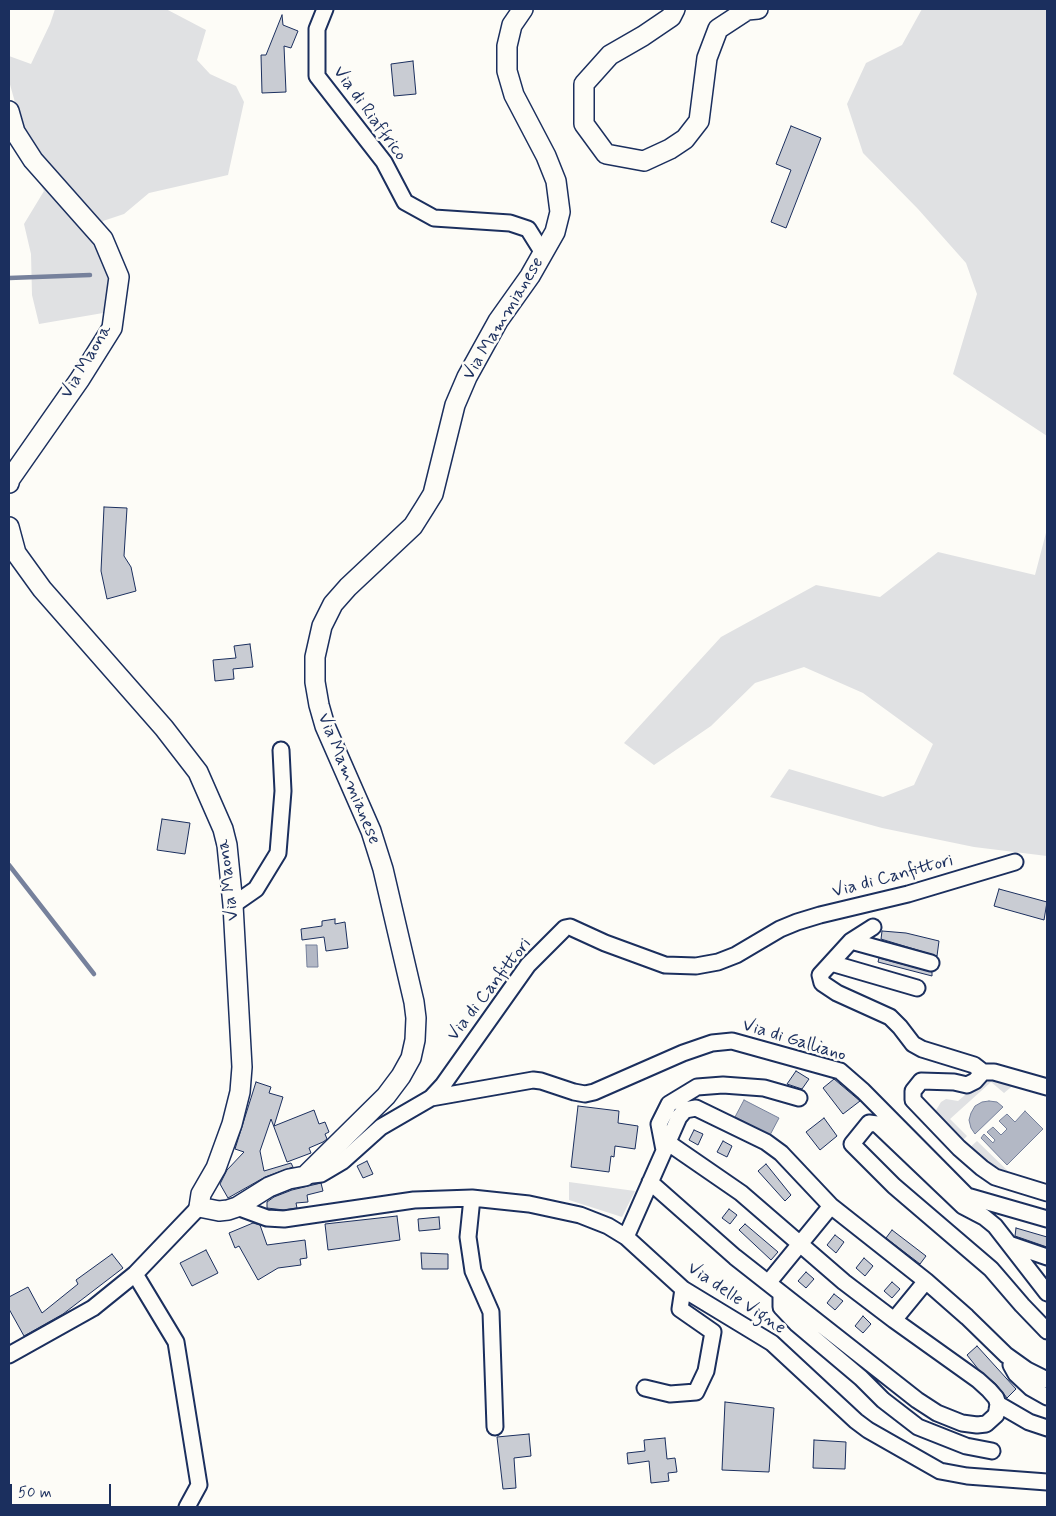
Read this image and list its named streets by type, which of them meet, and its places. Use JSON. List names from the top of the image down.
{
  "streets": {
    "main road": ["Via Mammianese", "Via Maona"],
    "street": [
      "Via di Riaffrico",
      "Via di Canfittori",
      "Via di Galliano",
      "Via delle Vigne"
    ]
  },
  "crossings": [
    ["Via di Riaffrico", "Via Mammianese"],
    ["Via Mammianese", "Via Maona"],
    ["Via Mammianese", "Via di Canfittori"],
    ["Via Mammianese", "Via delle Vigne"],
    ["Via di Canfittori", "Via di Galliano"]
  ],
  "scale_bar": "50 m"
}
